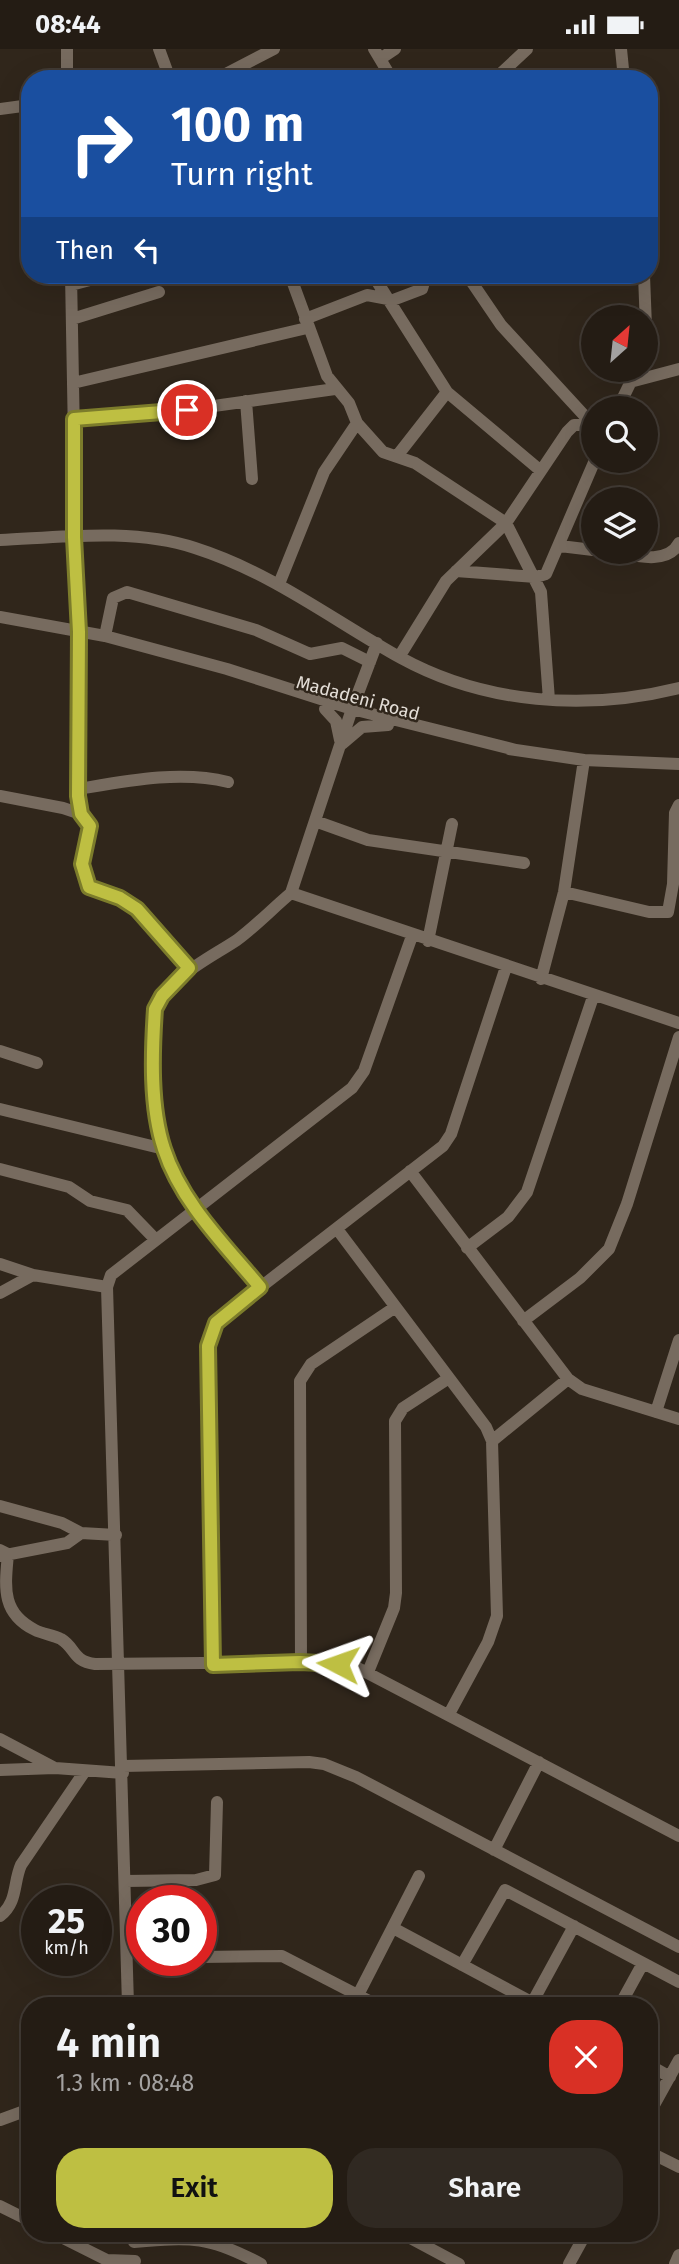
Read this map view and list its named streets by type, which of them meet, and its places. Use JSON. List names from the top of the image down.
{
  "streets": {
    "street": ["Madadeni Road"]
  },
  "north": "top right",
  "page": {
    "status": "08:44",
    "turn": ["100 m", "Turn right"],
    "then": "Then",
    "speed": "25 km/h",
    "limit": "30",
    "heading": ["4 min", "1.3 km · 08:48"],
    "buttons": ["Exit", "Share"]
  }
}
